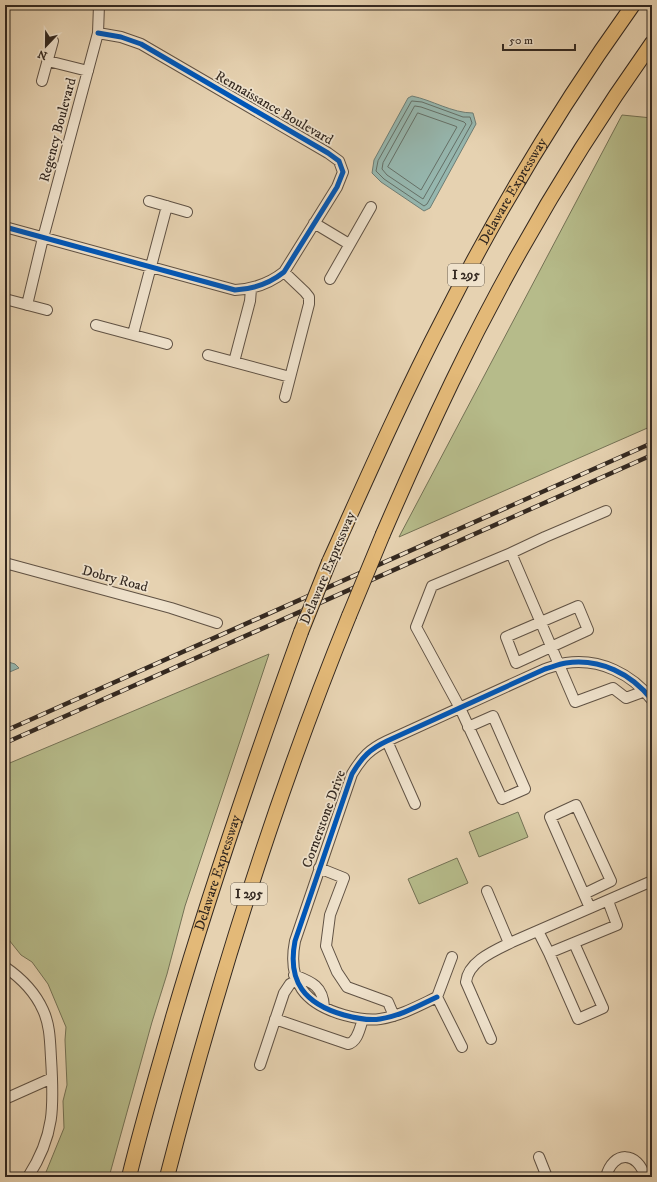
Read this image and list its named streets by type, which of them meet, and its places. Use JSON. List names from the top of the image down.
{
  "streets": {
    "highway": ["Delaware Expressway", "I 295"],
    "street": [
      "Rennaissance Boulevard",
      "Regency Boulevard",
      "Dobry Road",
      "Cornerstone Drive"
    ]
  },
  "crossings": [
    ["Rennaissance Boulevard", "Regency Boulevard"]
  ],
  "scale_bar": "50 m",
  "north": "bottom"
}
